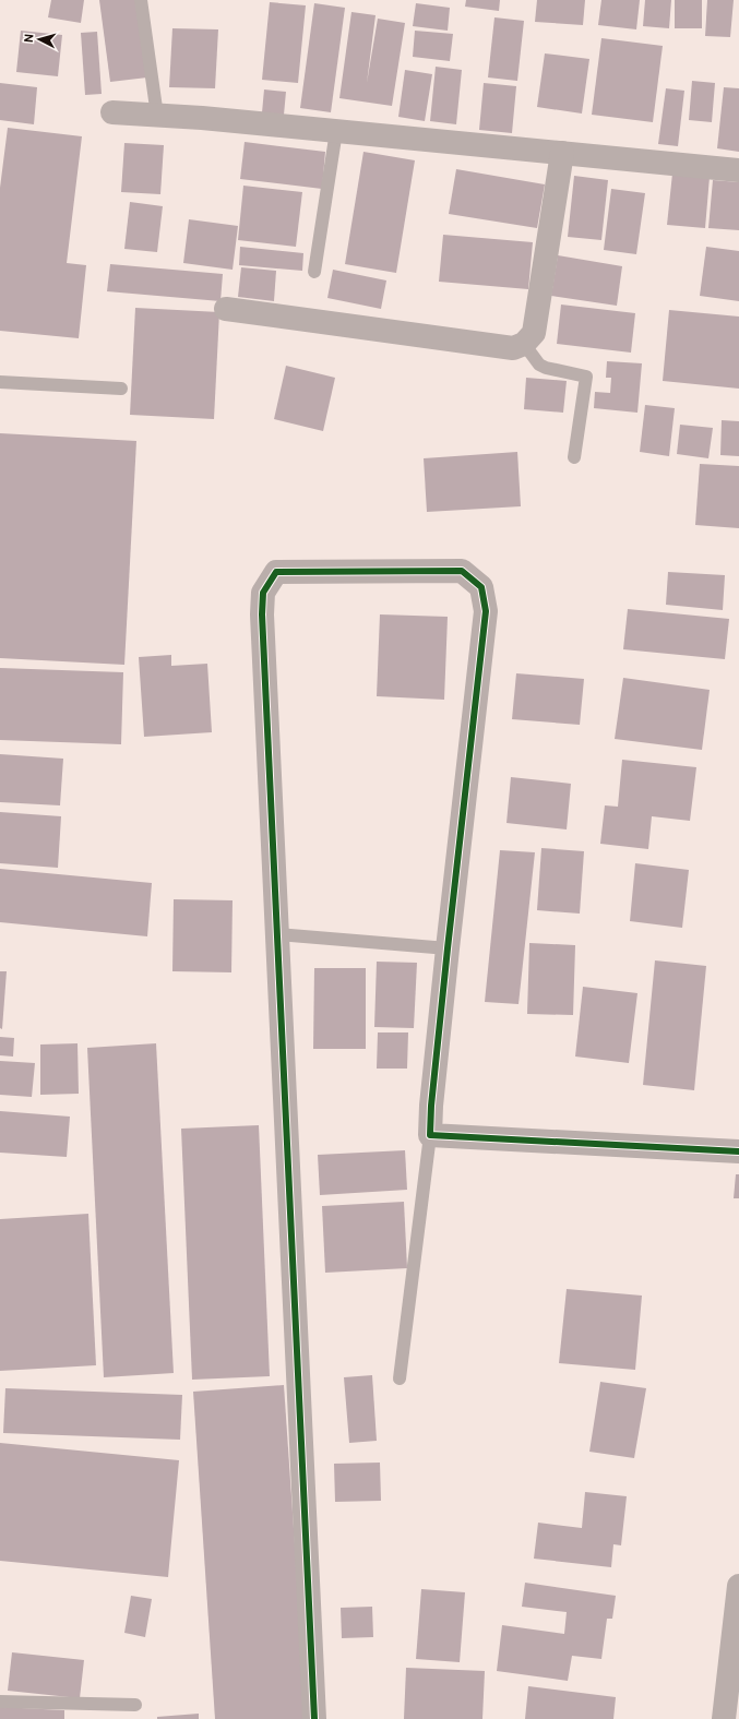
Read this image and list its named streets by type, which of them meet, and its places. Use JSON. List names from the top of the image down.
{
  "north": "left"
}
